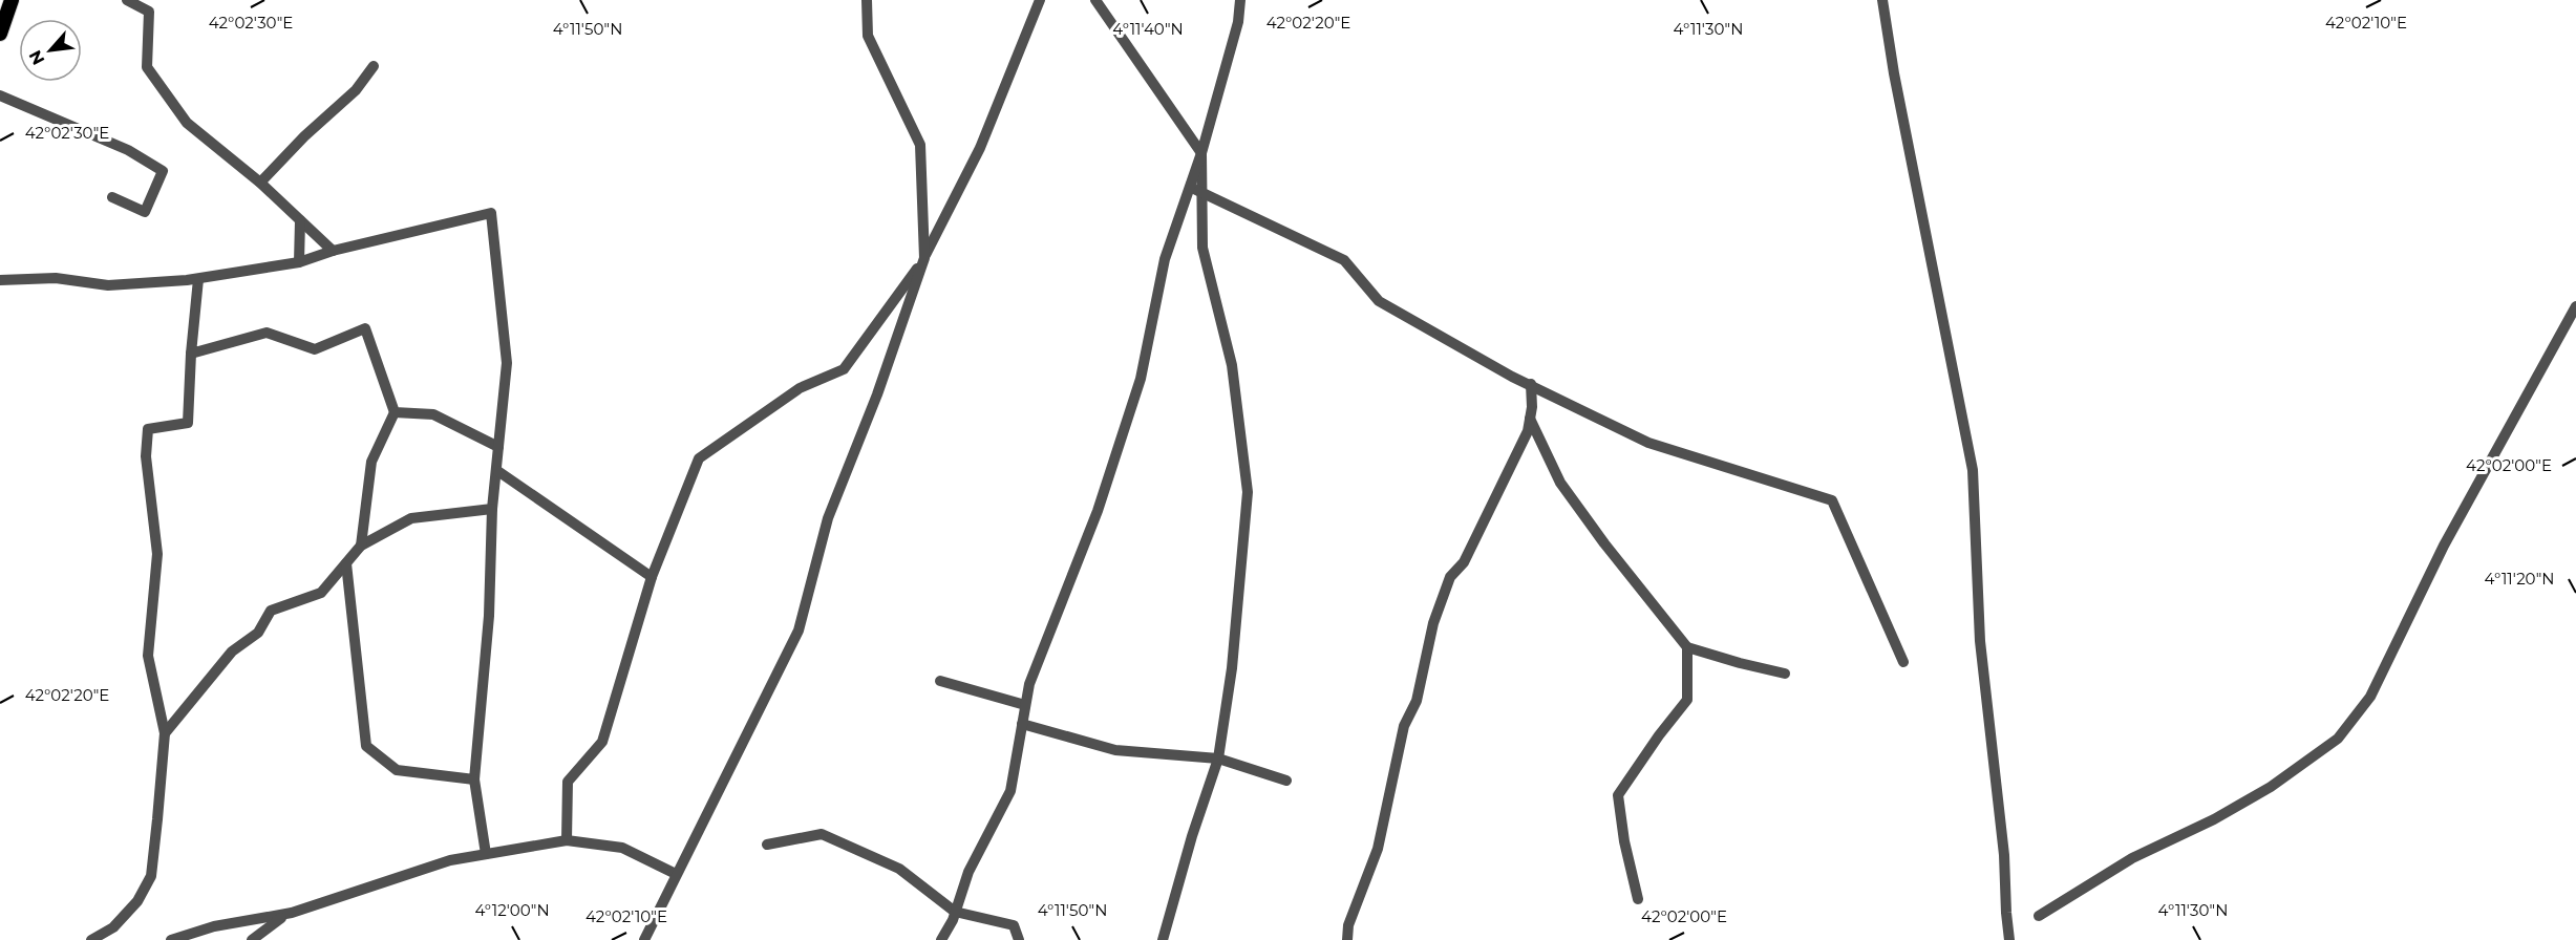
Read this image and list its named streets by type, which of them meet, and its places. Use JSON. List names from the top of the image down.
{
  "north": "bottom left",
  "coordinates": [
    "42°02'30\"E",
    "42°02'10\"E",
    "42°02'20\"E",
    "4°11'50\"N",
    "4°11'40\"N",
    "4°11'30\"N",
    "42°02'00\"E",
    "4°11'20\"N",
    "4°12'00\"N"
  ]
}
